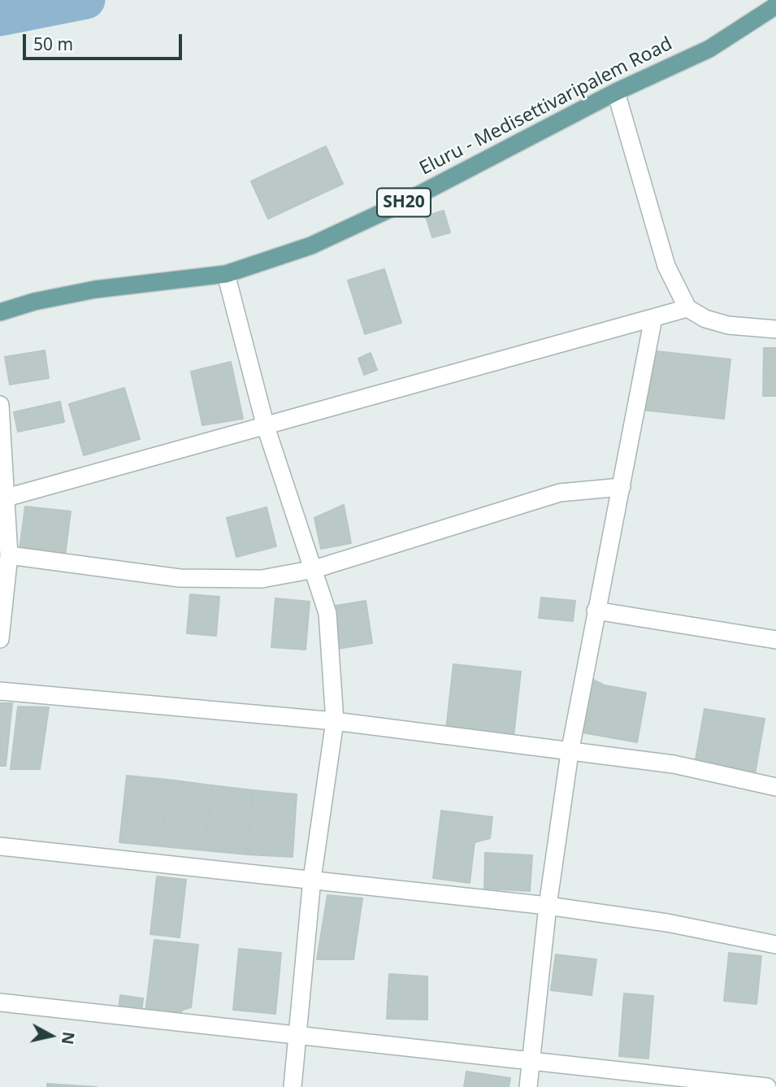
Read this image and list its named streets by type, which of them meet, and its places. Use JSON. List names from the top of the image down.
{
  "streets": {
    "main road": ["Eluru - Medisettivaripalem Road", "SH20"]
  },
  "scale_bar": "50 m",
  "north": "right"
}
